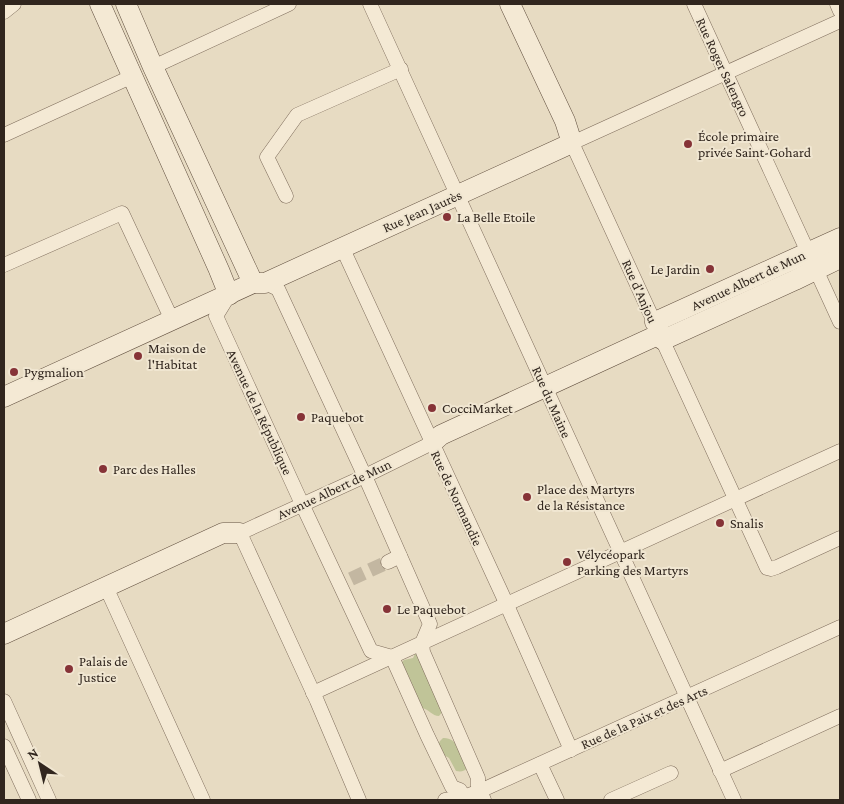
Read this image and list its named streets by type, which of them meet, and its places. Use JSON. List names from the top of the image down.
{
  "streets": {
    "street": [
      "Rue Roger Salengro",
      "Rue Jean Jaurès",
      "Avenue Albert de Mun",
      "Rue d'Anjou",
      "Rue du Maine",
      "Avenue de la République",
      "Rue de Normandie",
      "Rue de la Paix et des Arts"
    ]
  },
  "crossings": [
    ["Rue Roger Salengro", "Rue Jean Jaurès"],
    ["Rue Roger Salengro", "Avenue Albert de Mun"],
    ["Rue Jean Jaurès", "Rue d'Anjou"],
    ["Rue Jean Jaurès", "Rue du Maine"],
    ["Rue Jean Jaurès", "Avenue de la République"],
    ["Rue Jean Jaurès", "Rue de Normandie"],
    ["Avenue Albert de Mun", "Rue d'Anjou"],
    ["Avenue Albert de Mun", "Rue du Maine"],
    ["Avenue Albert de Mun", "Avenue de la République"],
    ["Avenue Albert de Mun", "Rue de Normandie"],
    ["Rue du Maine", "Rue de la Paix et des Arts"],
    ["Rue de Normandie", "Rue de la Paix et des Arts"]
  ],
  "places": [
    "École primaire privée Saint-Gohard",
    "La Belle Etoile",
    "Le Jardin",
    "Maison de l'Habitat",
    "Pygmalion",
    "CocciMarket",
    "Paquebot",
    "Parc des Halles",
    "Place des Martyrs de la Résistance",
    "Snalis",
    "Vélycéopark Parking des Martyrs",
    "Le Paquebot",
    "Palais de Justice"
  ],
  "north": "top left"
}
